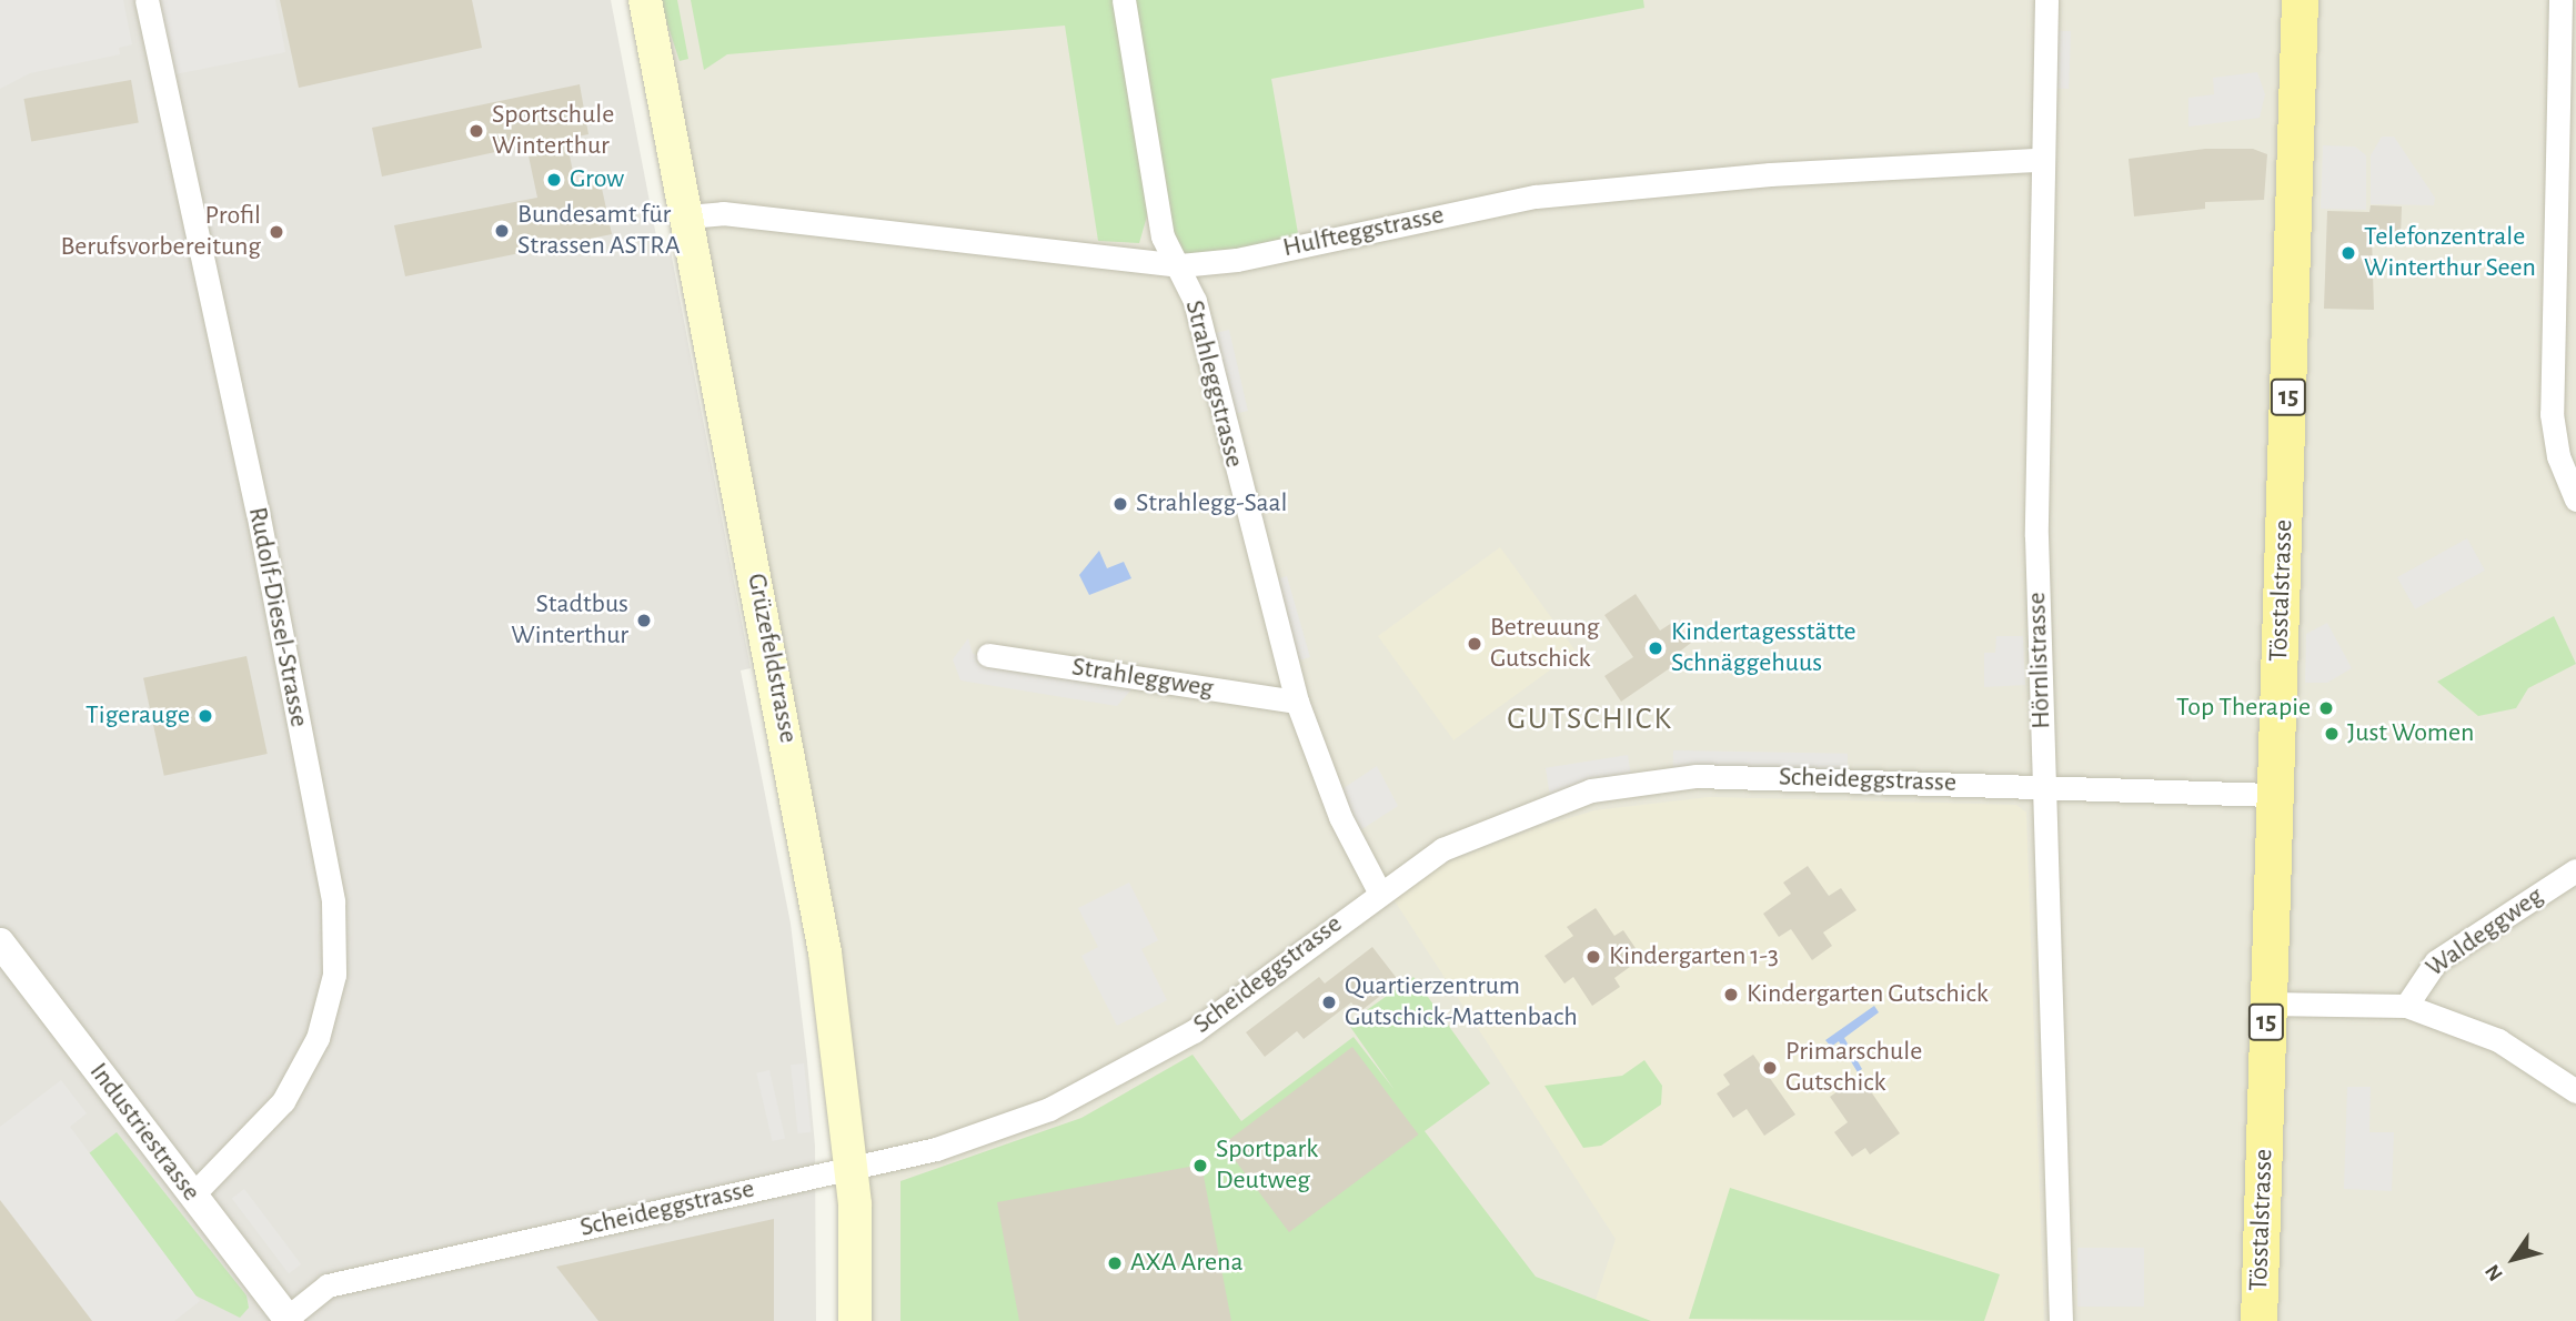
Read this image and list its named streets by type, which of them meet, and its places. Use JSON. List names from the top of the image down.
{
  "streets": {
    "main road": ["15", "Tösstalstrasse", "Grüzefeldstrasse"],
    "street": [
      "Hulfteggstrasse",
      "Strahleggstrasse",
      "Rudolf-Diesel-Strasse",
      "Hörnlistrasse",
      "Strahleggweg",
      "Scheideggstrasse",
      "Waldeggweg",
      "Industriestrasse"
    ]
  },
  "crossings": [
    ["Hulfteggstrasse", "Strahleggstrasse"],
    ["Hulfteggstrasse", "Grüzefeldstrasse"],
    ["Hulfteggstrasse", "Hörnlistrasse"],
    ["Strahleggstrasse", "Strahleggweg"],
    ["Strahleggstrasse", "Scheideggstrasse"],
    ["Tösstalstrasse", "Scheideggstrasse"],
    ["Rudolf-Diesel-Strasse", "Industriestrasse"],
    ["Grüzefeldstrasse", "Scheideggstrasse"],
    ["Hörnlistrasse", "Scheideggstrasse"],
    ["Scheideggstrasse", "Industriestrasse"]
  ],
  "districts": ["GUTSCHICK"],
  "places": [
    "Sportschule Winterthur",
    "Grow",
    "Bundesamt für Strassen ASTRA",
    "Profil Berufsvorbereitung",
    "Telefonzentrale Winterthur Seen",
    "Strahlegg-Saal",
    "Stadtbus Winterthur",
    "Betreuung Gutschick",
    "Kindertagesstätte Schnäggehuus",
    "Top Therapie",
    "Tigerauge",
    "Just Women",
    "Kindergarten 1-3",
    "Kindergarten Gutschick",
    "Quartierzentrum Gutschick-Mattenbach",
    "Primarschule Gutschick",
    "Sportpark Deutweg",
    "AXA Arena"
  ],
  "north": "bottom left"
}
